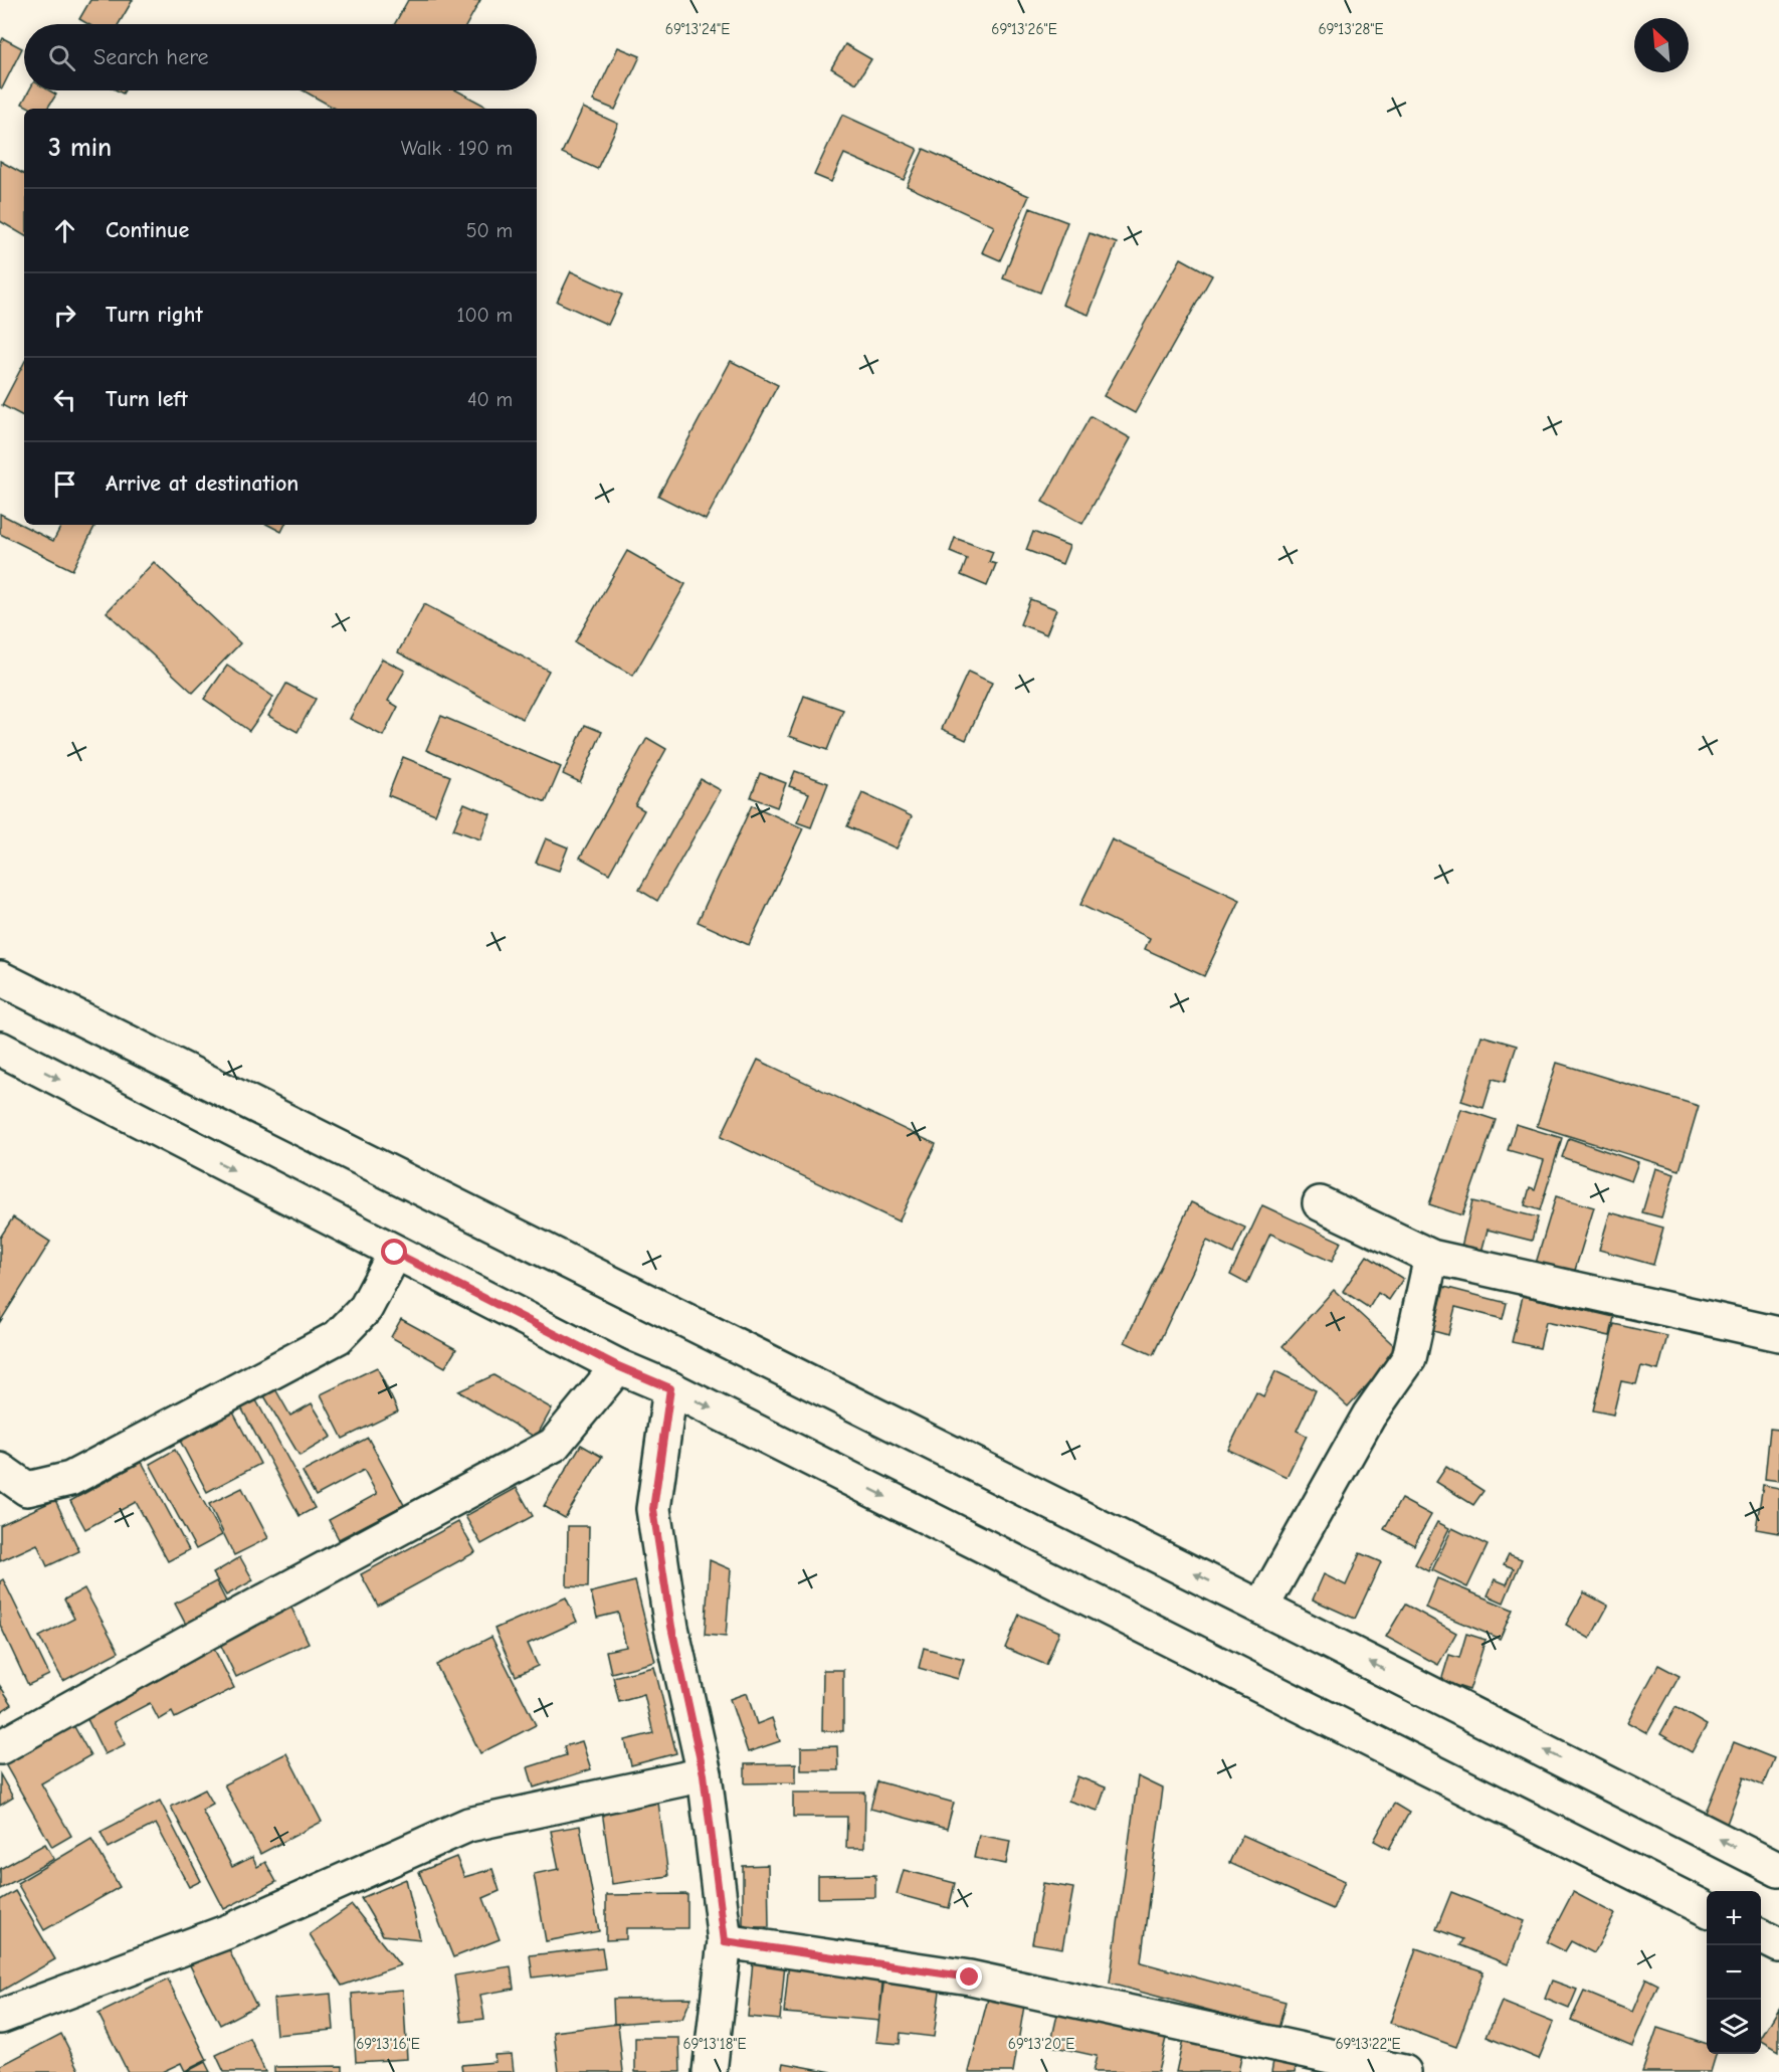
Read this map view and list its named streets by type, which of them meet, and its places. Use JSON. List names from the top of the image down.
{
  "north": "top left",
  "page": {
    "search": "Search here",
    "heading": ["3 min", "Walk · 190 m"],
    "list": [
      ["Continue", "50 m"],
      ["Turn right", "100 m"],
      ["Turn left", "40 m"],
      "Arrive at destination"
    ],
    "map_buttons": ["+", "−"]
  },
  "coordinates": [
    "69°13'26\"E",
    "69°13'28\"E",
    "69°13'24\"E",
    "69°13'16\"E",
    "69°13'18\"E",
    "69°13'20\"E",
    "69°13'22\"E"
  ]
}
